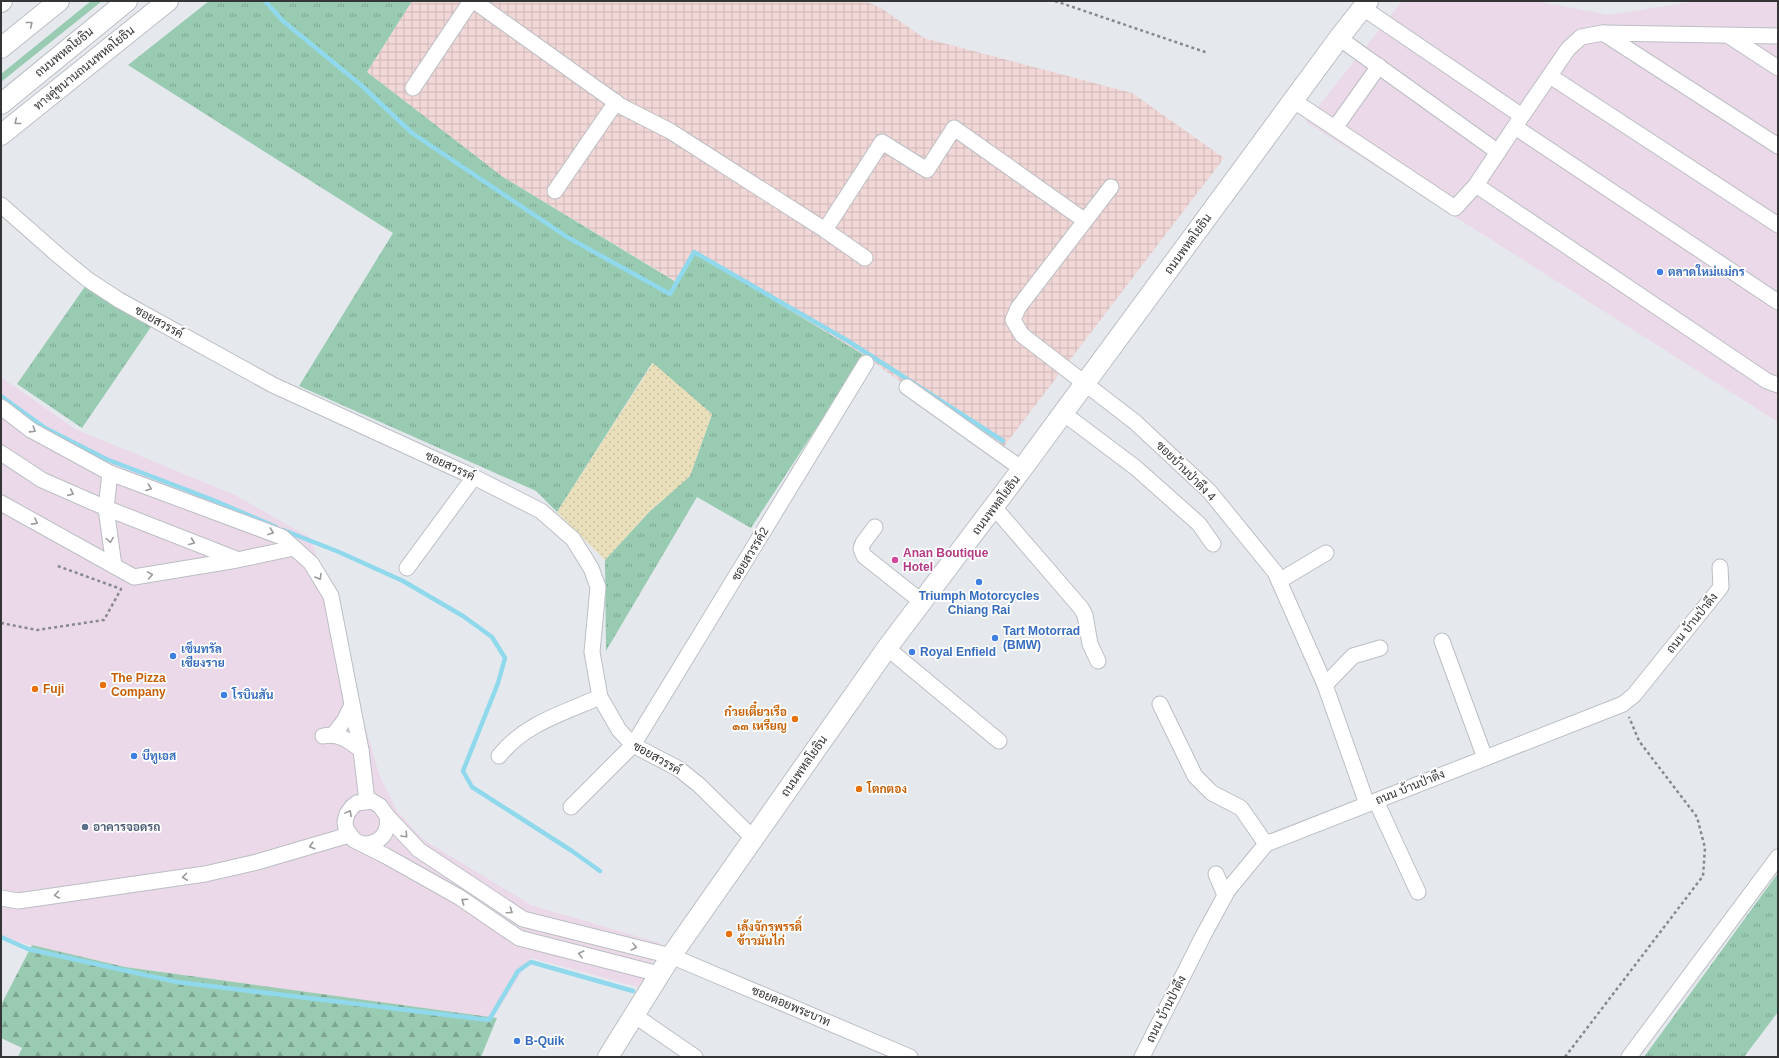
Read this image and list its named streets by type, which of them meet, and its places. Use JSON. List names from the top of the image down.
{
  "streets": {
    "main road": ["ถนนพหลโยธิน", "ทางคู่ขนานถนนพหลโยธิน"],
    "street": [
      "ซอยสวรรค์",
      "ซอยบ้านป่าตึง 4",
      "ซอยสวรรค์2",
      "ถนน บ้านป่าตึง",
      "ซอยดอยพระบาท"
    ]
  },
  "crossings": [
    ["ถนนพหลโยธิน", "ซอยสวรรค์"],
    ["ถนนพหลโยธิน", "ซอยบ้านป่าตึง 4"],
    ["ถนนพหลโยธิน", "ซอยดอยพระบาท"],
    ["ซอยสวรรค์", "ซอยสวรรค์2"],
    ["ซอยบ้านป่าตึง 4", "ถนน บ้านป่าตึง"]
  ],
  "places": [
    "ตลาดใหม่แม่กร",
    "Anan Boutique Hotel",
    "Triumph Motorcycles Chiang Rai",
    "Tart Motorrad (BMW)",
    "Royal Enfield",
    "เซ็นทรัล เชียงราย",
    "The Pizza Company",
    "Fuji",
    "โรบินสัน",
    "ก๋วยเตี๋ยวเรือ ๑๓ เหรียญ",
    "บีทูเอส",
    "โตกตอง",
    "อาคารจอดรถ",
    "เล้งจักรพรรดิ์ ข้าวมันไก่",
    "B-Quik"
  ]
}
